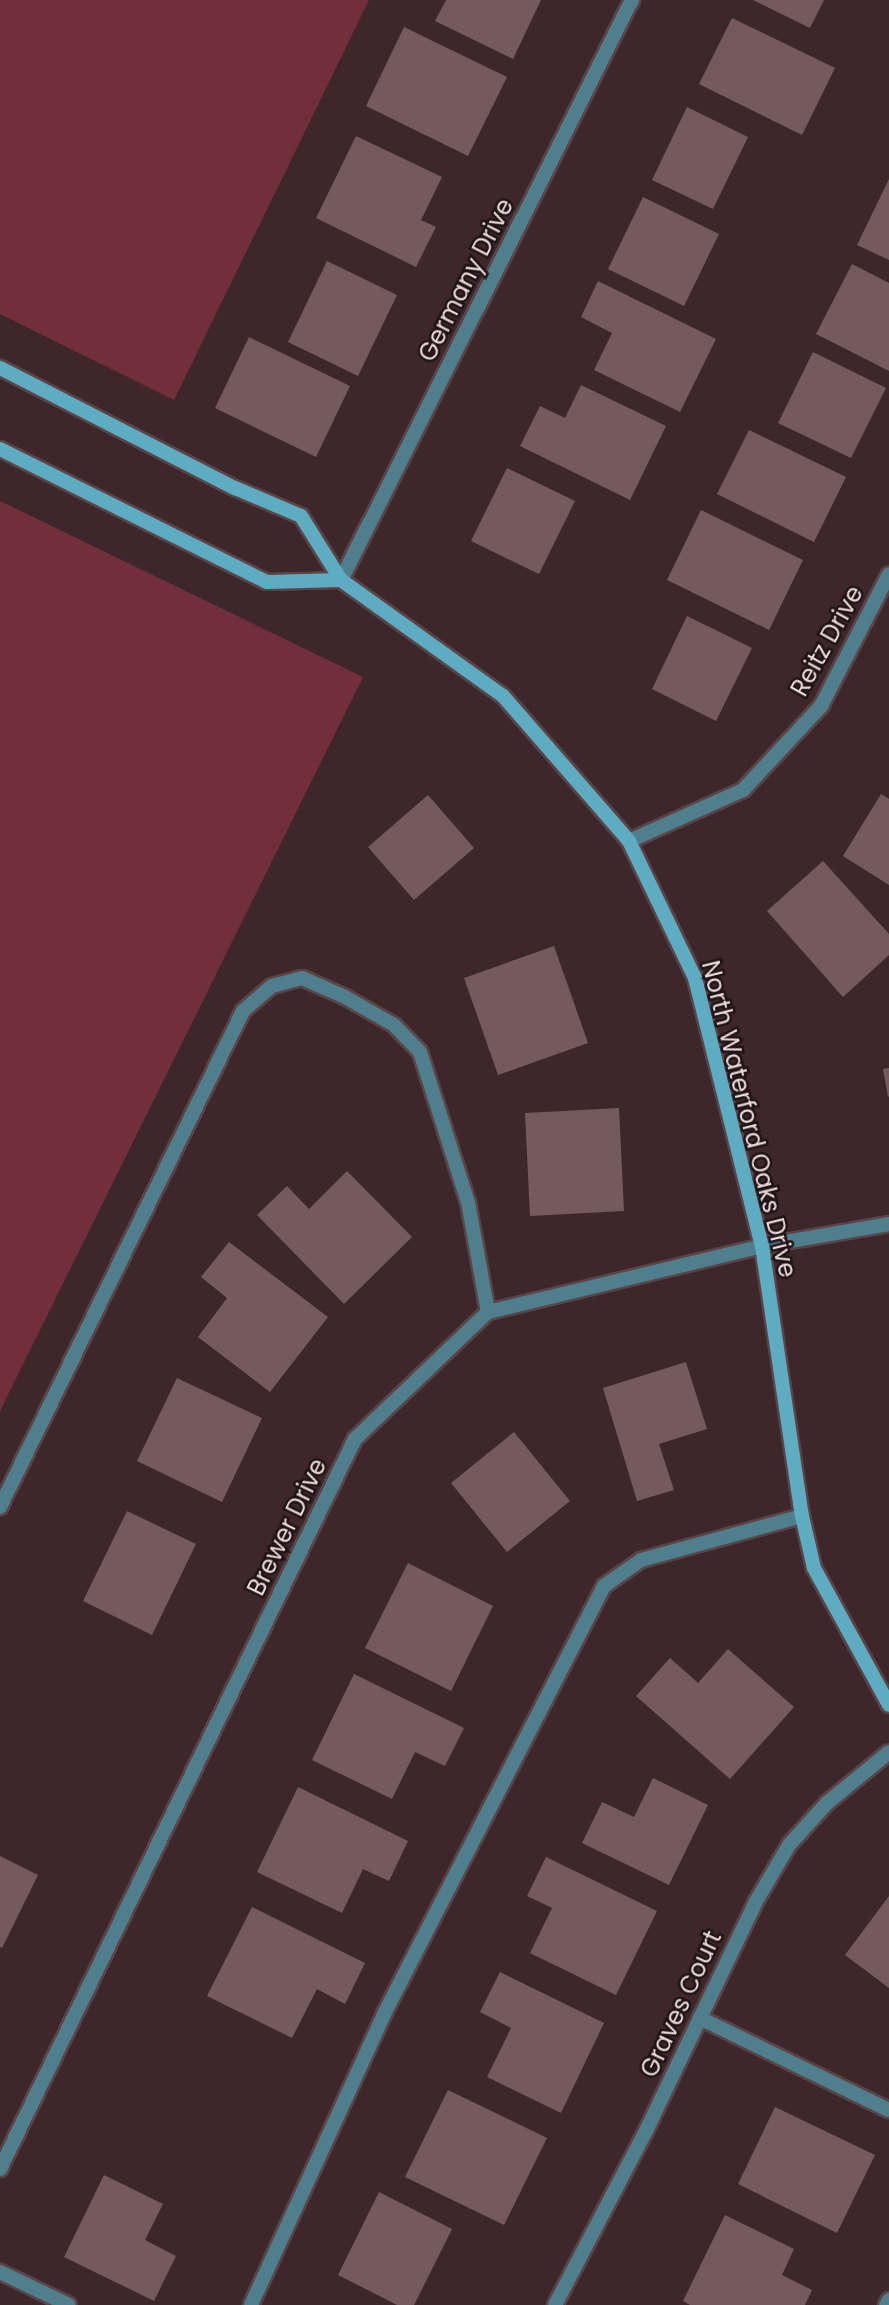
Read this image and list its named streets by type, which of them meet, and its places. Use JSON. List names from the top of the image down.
{
  "streets": {
    "street": [
      "Germany Drive",
      "Reitz Drive",
      "North Waterford Oaks Drive",
      "Brewer Drive",
      "Graves Court"
    ]
  },
  "crossings": [
    ["Germany Drive", "North Waterford Oaks Drive"],
    ["Reitz Drive", "North Waterford Oaks Drive"]
  ]
}
